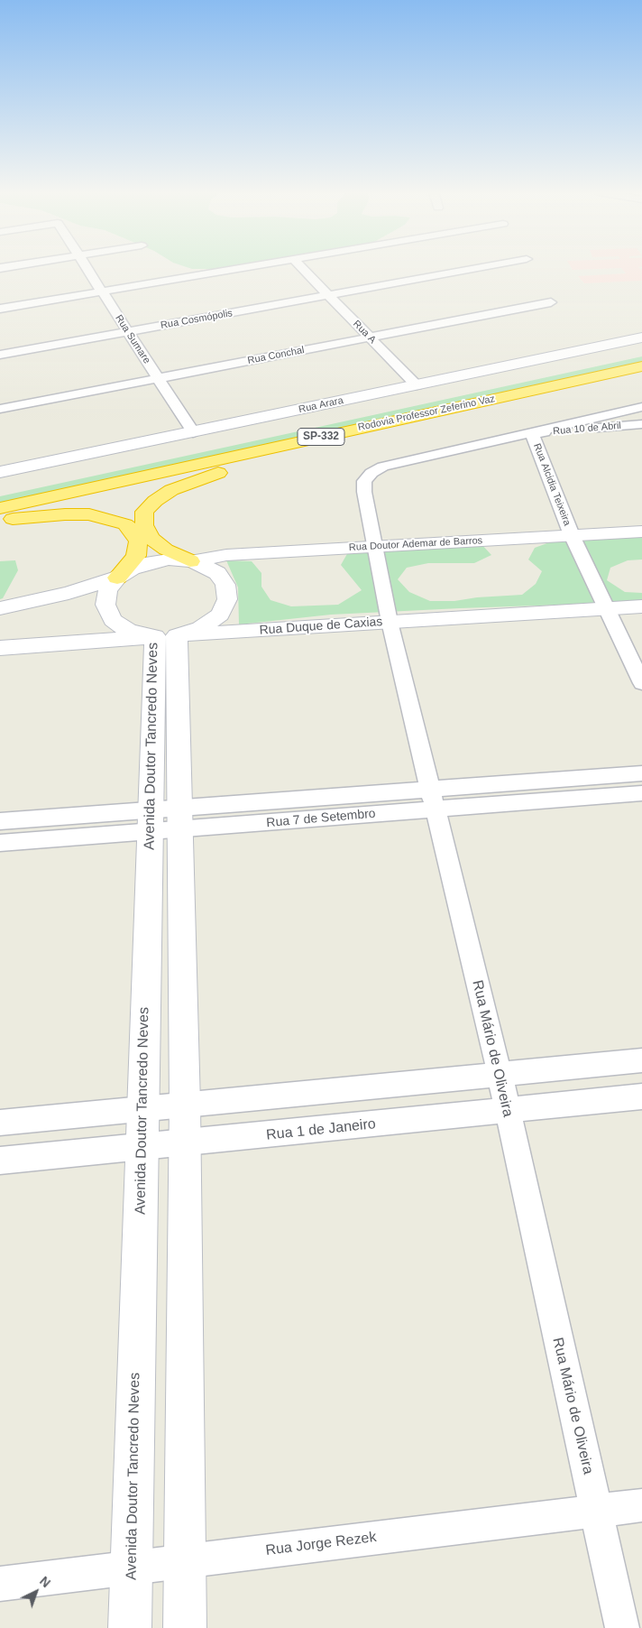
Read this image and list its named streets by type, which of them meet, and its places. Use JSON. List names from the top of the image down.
{
  "streets": {
    "highway": ["Rodovia Professor Zeferino Vaz", "SP-332"],
    "street": [
      "Rua Cosmópolis",
      "Rua A",
      "Rua Sumare",
      "Rua Conchal",
      "Rua Arara",
      "Rua 10 de Abril",
      "Rua Alcidia Teixeira",
      "Rua Doutor Ademar de Barros",
      "Rua Duque de Caxias",
      "Avenida Doutor Tancredo Neves",
      "Rua 7 de Setembro",
      "Rua Mário de Oliveira",
      "Rua 1 de Janeiro",
      "Rua Jorge Rezek"
    ]
  },
  "crossings": [
    ["Rua Cosmópolis", "Rua A"],
    ["Rua Cosmópolis", "Rua Sumare"],
    ["Rua A", "Rua Conchal"],
    ["Rua A", "Rua Arara"],
    ["Rua Sumare", "Rua Conchal"],
    ["Rua Sumare", "Rua Arara"],
    ["Rua 10 de Abril", "Rua Alcidia Teixeira"],
    ["Rua 10 de Abril", "Rua Mário de Oliveira"],
    ["Rua Alcidia Teixeira", "Rua Doutor Ademar de Barros"],
    ["Rua Alcidia Teixeira", "Rua Duque de Caxias"],
    ["Rua Alcidia Teixeira", "Rua Mário de Oliveira"],
    ["Rua Doutor Ademar de Barros", "Rua Duque de Caxias"],
    ["Rua Doutor Ademar de Barros", "Avenida Doutor Tancredo Neves"],
    ["Rua Doutor Ademar de Barros", "Rua Mário de Oliveira"],
    ["Rua Duque de Caxias", "Avenida Doutor Tancredo Neves"],
    ["Rua Duque de Caxias", "Rua Mário de Oliveira"],
    ["Avenida Doutor Tancredo Neves", "Rua 7 de Setembro"],
    ["Avenida Doutor Tancredo Neves", "Rua 1 de Janeiro"],
    ["Avenida Doutor Tancredo Neves", "Rua Jorge Rezek"],
    ["Rua 7 de Setembro", "Rua Mário de Oliveira"],
    ["Rua Mário de Oliveira", "Rua 1 de Janeiro"],
    ["Rua Mário de Oliveira", "Rua Jorge Rezek"]
  ],
  "north": "top right"
}
